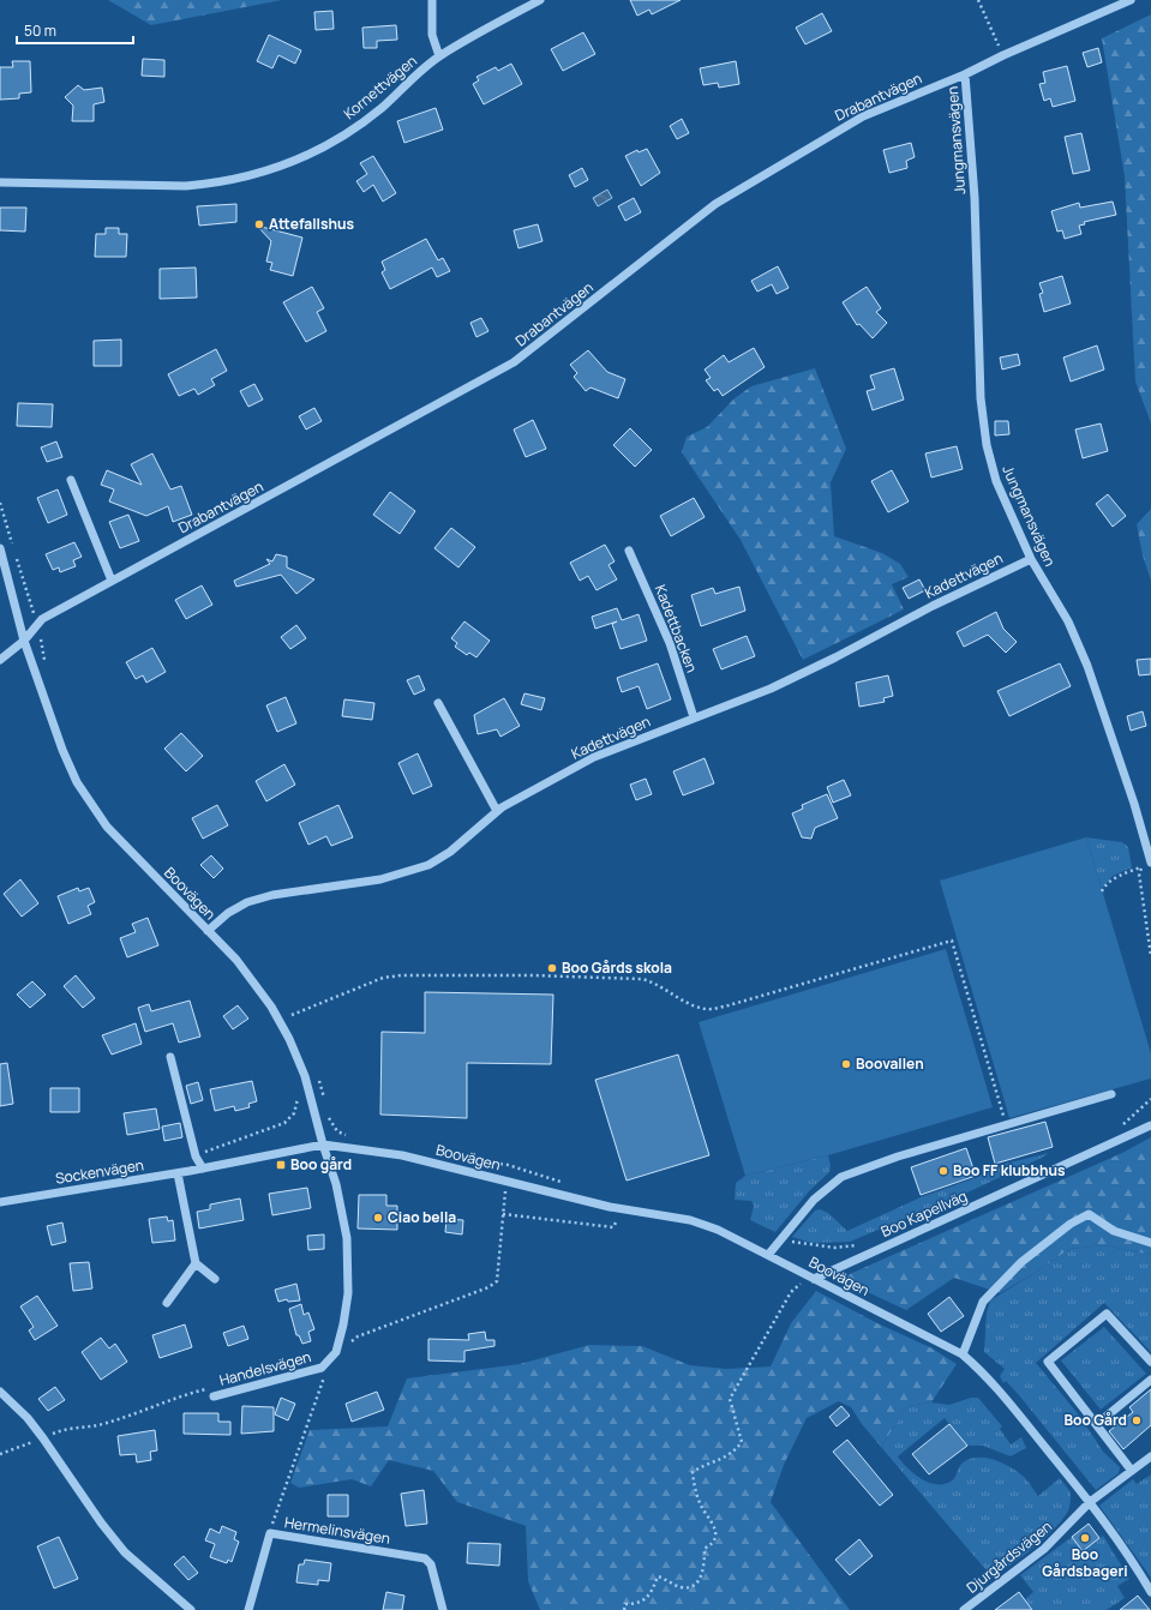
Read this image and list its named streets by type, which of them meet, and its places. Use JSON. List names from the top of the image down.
{
  "streets": {
    "street": [
      "Kornettvägen",
      "Drabantvägen",
      "Jungmansvägen",
      "Kadettvägen",
      "Kadettbacken",
      "Boovägen",
      "Sockenvägen",
      "Boo Kapellväg",
      "Handelsvägen",
      "Hermelinsvägen",
      "Djurgårdsvägen"
    ]
  },
  "crossings": [
    ["Drabantvägen", "Jungmansvägen"],
    ["Drabantvägen", "Boovägen"],
    ["Jungmansvägen", "Kadettvägen"],
    ["Kadettvägen", "Kadettbacken"],
    ["Kadettvägen", "Boovägen"],
    ["Boovägen", "Sockenvägen"],
    ["Boovägen", "Boo Kapellväg"],
    ["Boovägen", "Djurgårdsvägen"]
  ],
  "places": {
    "other": [
      "Attefallshus",
      "Boo Gårds skola",
      "Boovallen",
      "Boo FF klubbhus",
      "Ciao bella",
      "Boo Gård",
      "Boo Gårdsbageri"
    ],
    "transit": ["Boo gård"]
  },
  "scale_bar": "50 m"
}
